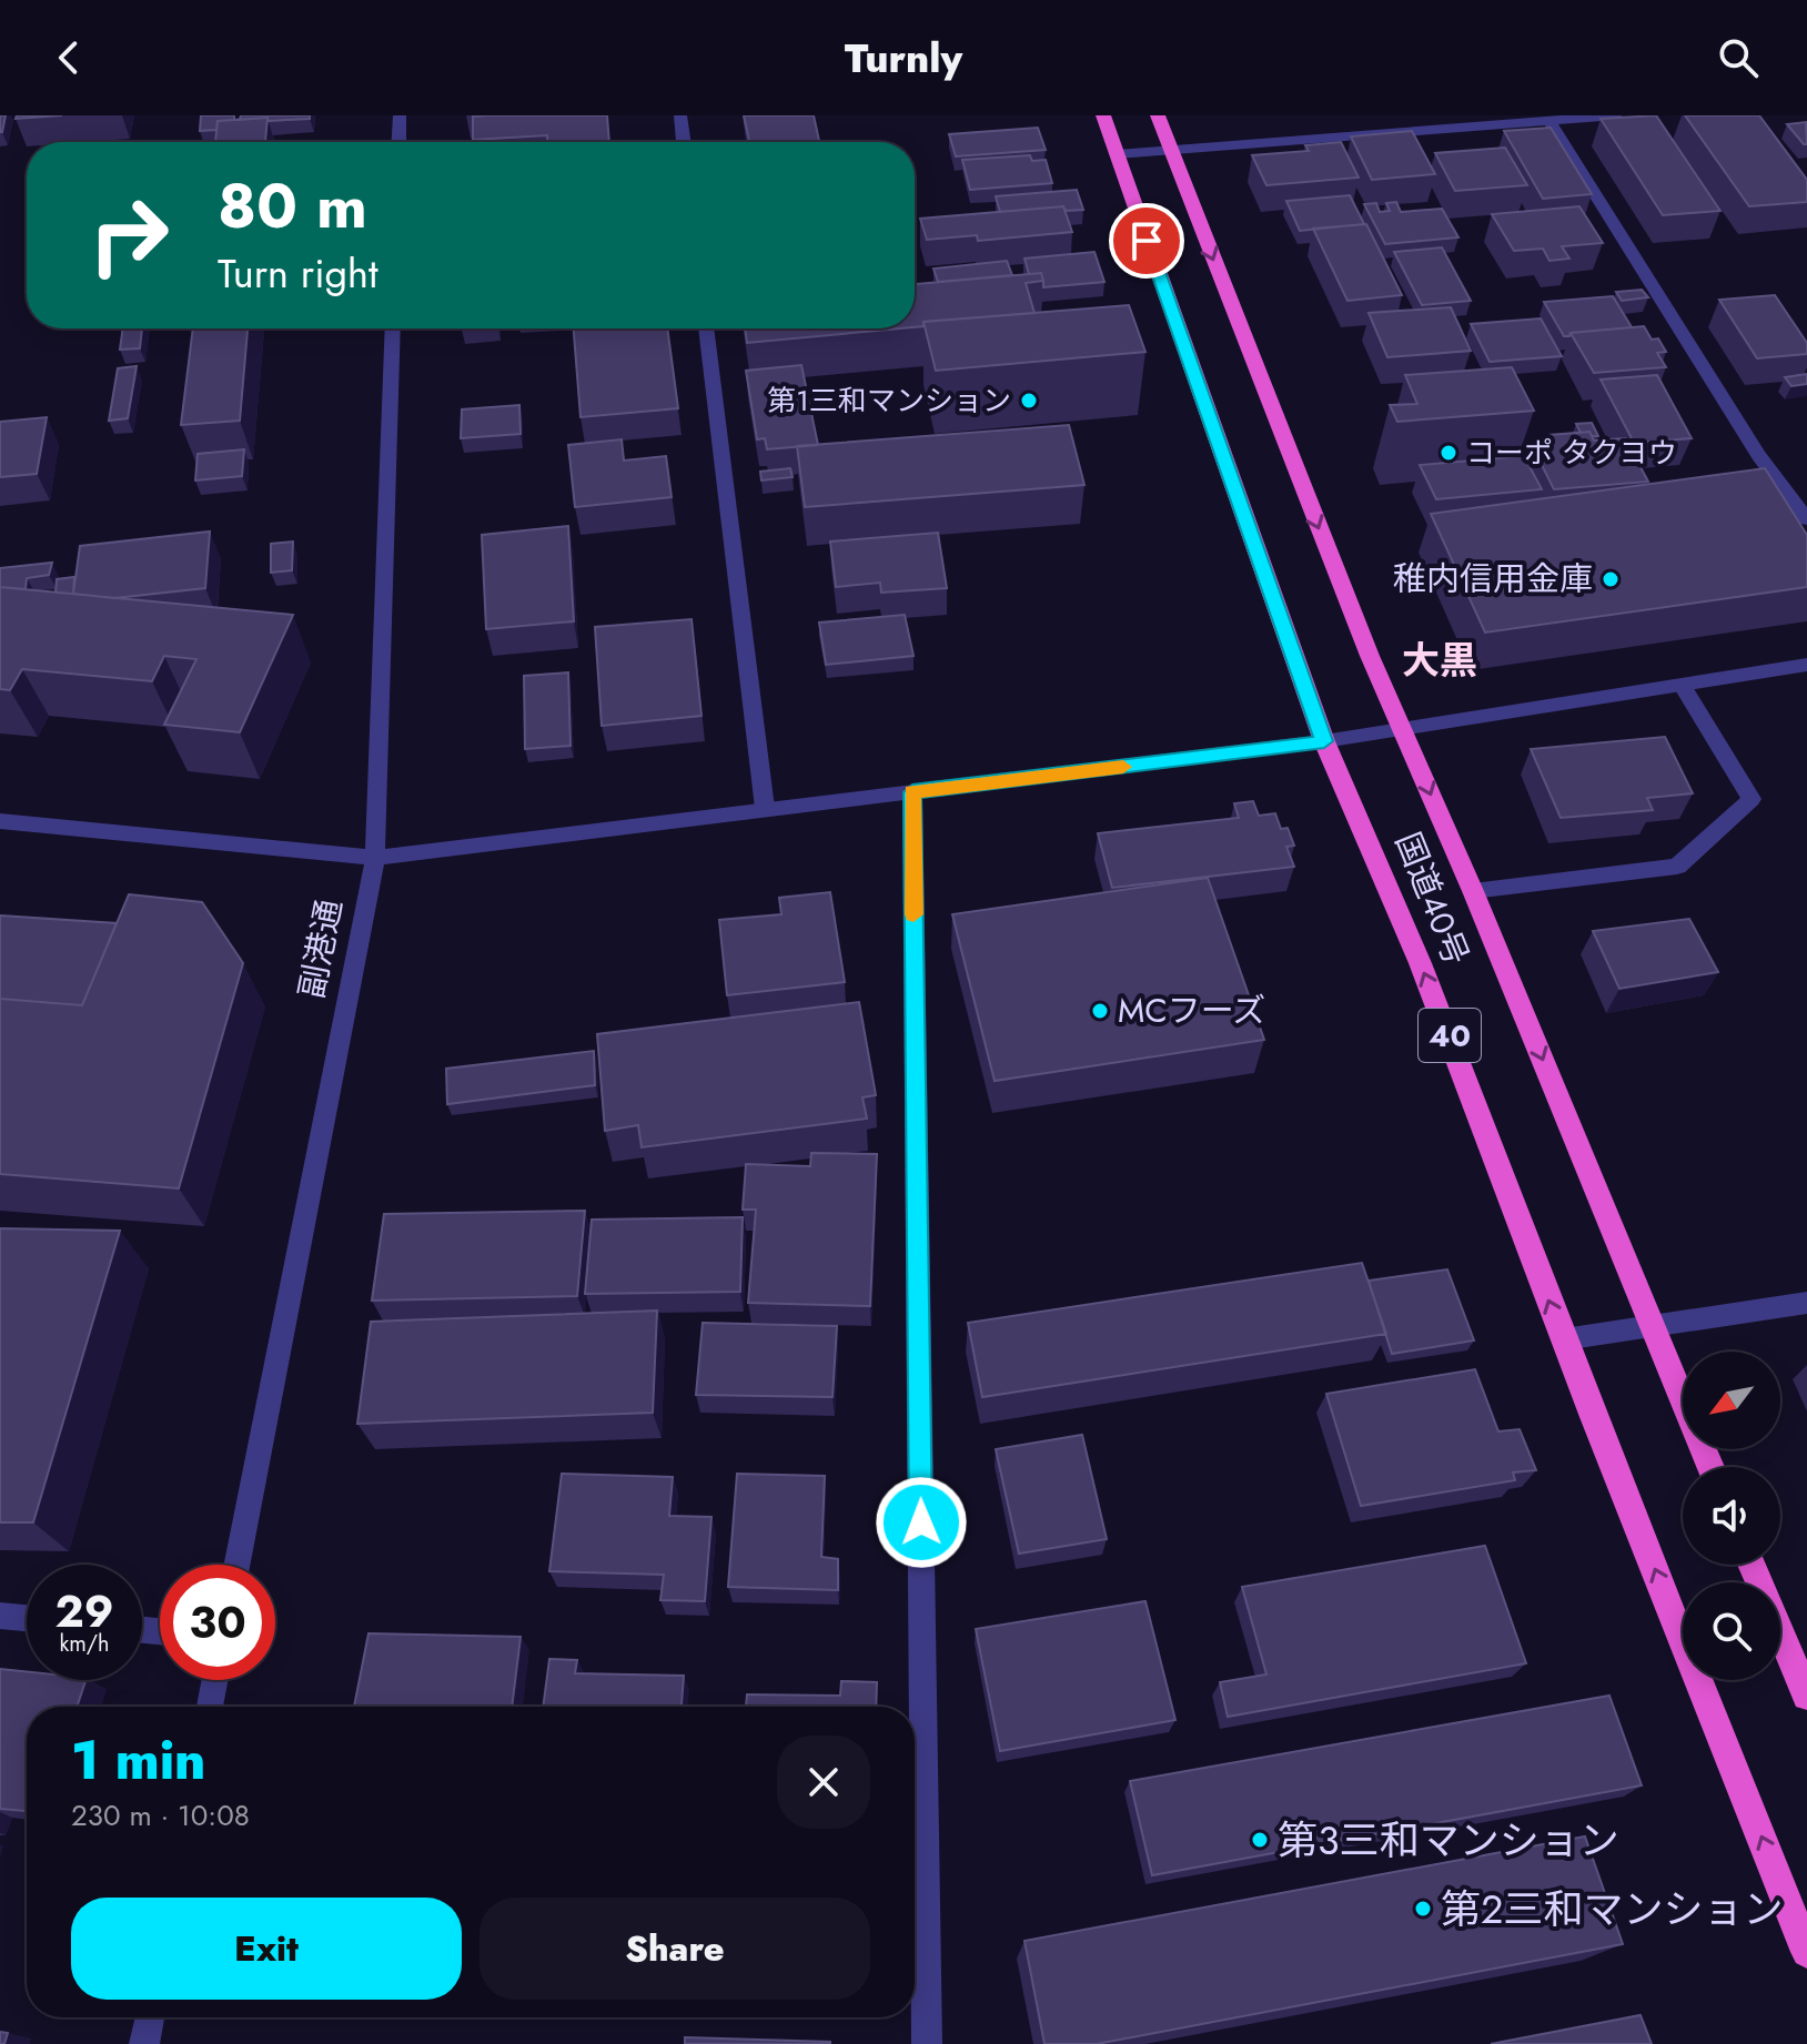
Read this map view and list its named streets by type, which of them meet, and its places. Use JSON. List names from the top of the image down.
{
  "streets": {
    "highway": ["国道40号", "40"],
    "street": ["副港通"]
  },
  "districts": ["大黒"],
  "places": [
    "第1三和マンション",
    "コーポ タクヨウ",
    "稚内信用金庫",
    "MCフーズ",
    "第3三和マンション",
    "第2三和マンション"
  ],
  "north": "bottom left",
  "page": {
    "header": "Turnly",
    "turn": ["80 m", "Turn right"],
    "speed": "29 km/h",
    "limit": "30",
    "heading": ["1 min", "230 m · 10:08"],
    "buttons": ["Exit", "Share"]
  }
}
